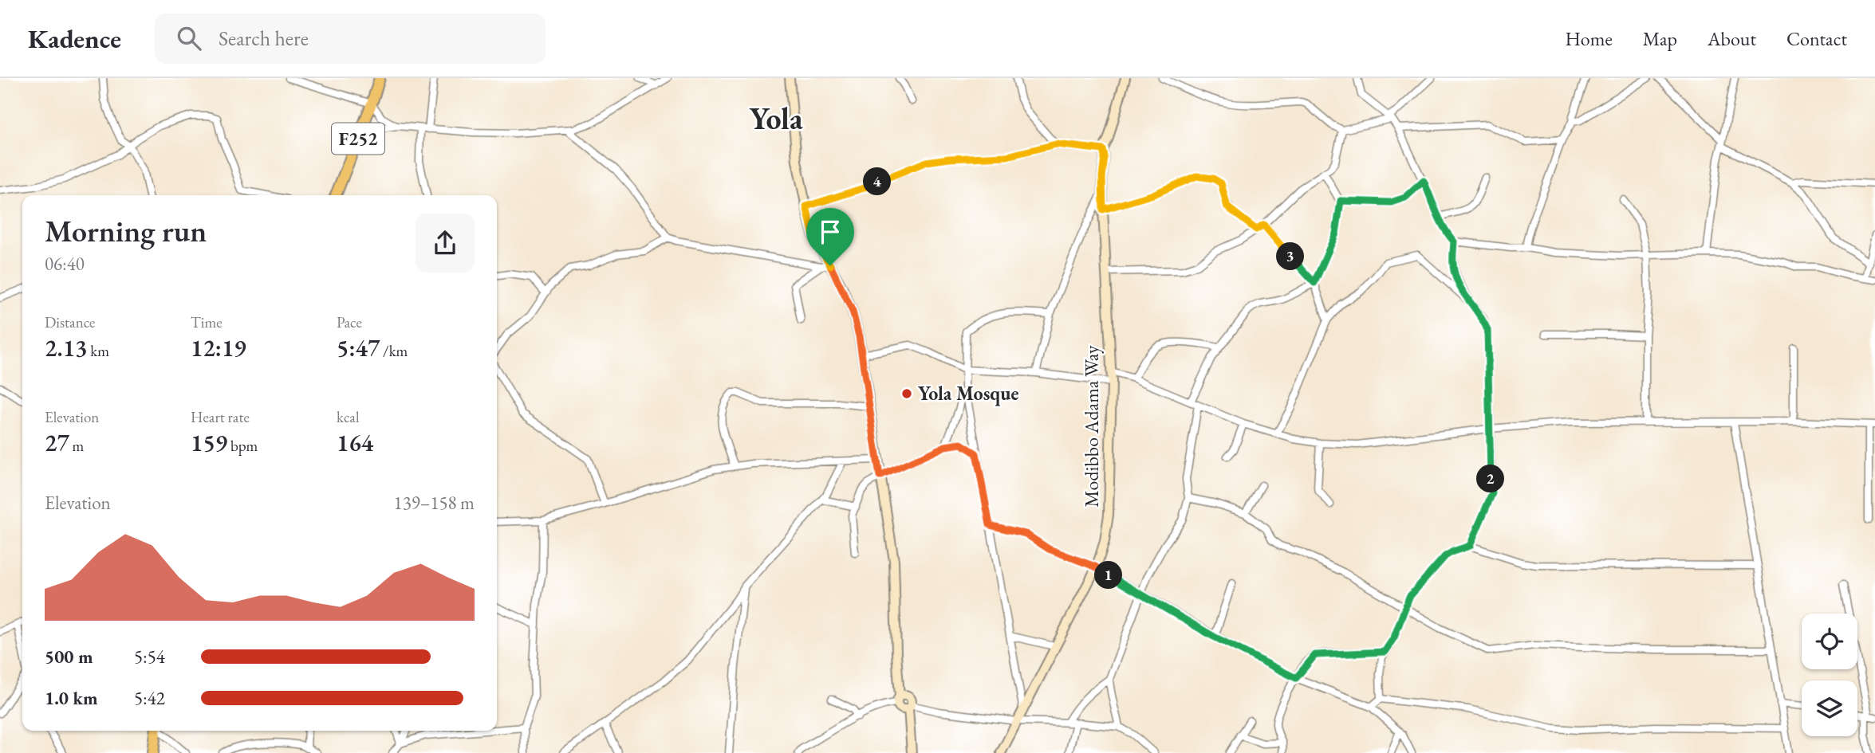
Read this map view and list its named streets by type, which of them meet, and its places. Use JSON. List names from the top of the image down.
{
  "streets": {
    "main road": ["F252", "Modibbo Adama Way"]
  },
  "districts": ["Yola"],
  "places": ["Yola Mosque"],
  "page": {
    "header": "Kadence",
    "search": "Search here",
    "nav": [
      "Home",
      "Map",
      "About",
      "Contact"
    ],
    "pins": [
      "4",
      "3",
      "2",
      "1"
    ],
    "heading": ["Morning run", "06:40"],
    "stats": [
      ["Distance", "2.13 km"],
      ["Time", "12:19"],
      ["Pace", "5:47 /km"],
      ["Elevation", "27 m"],
      ["Heart rate", "159 bpm"],
      ["kcal", "164"]
    ],
    "chart": ["Elevation", "139–158 m"],
    "list": [
      {
        "name": "500 m",
        "note": "5:54"
      },
      {
        "name": "1.0 km",
        "note": "5:42"
      }
    ]
  }
}
